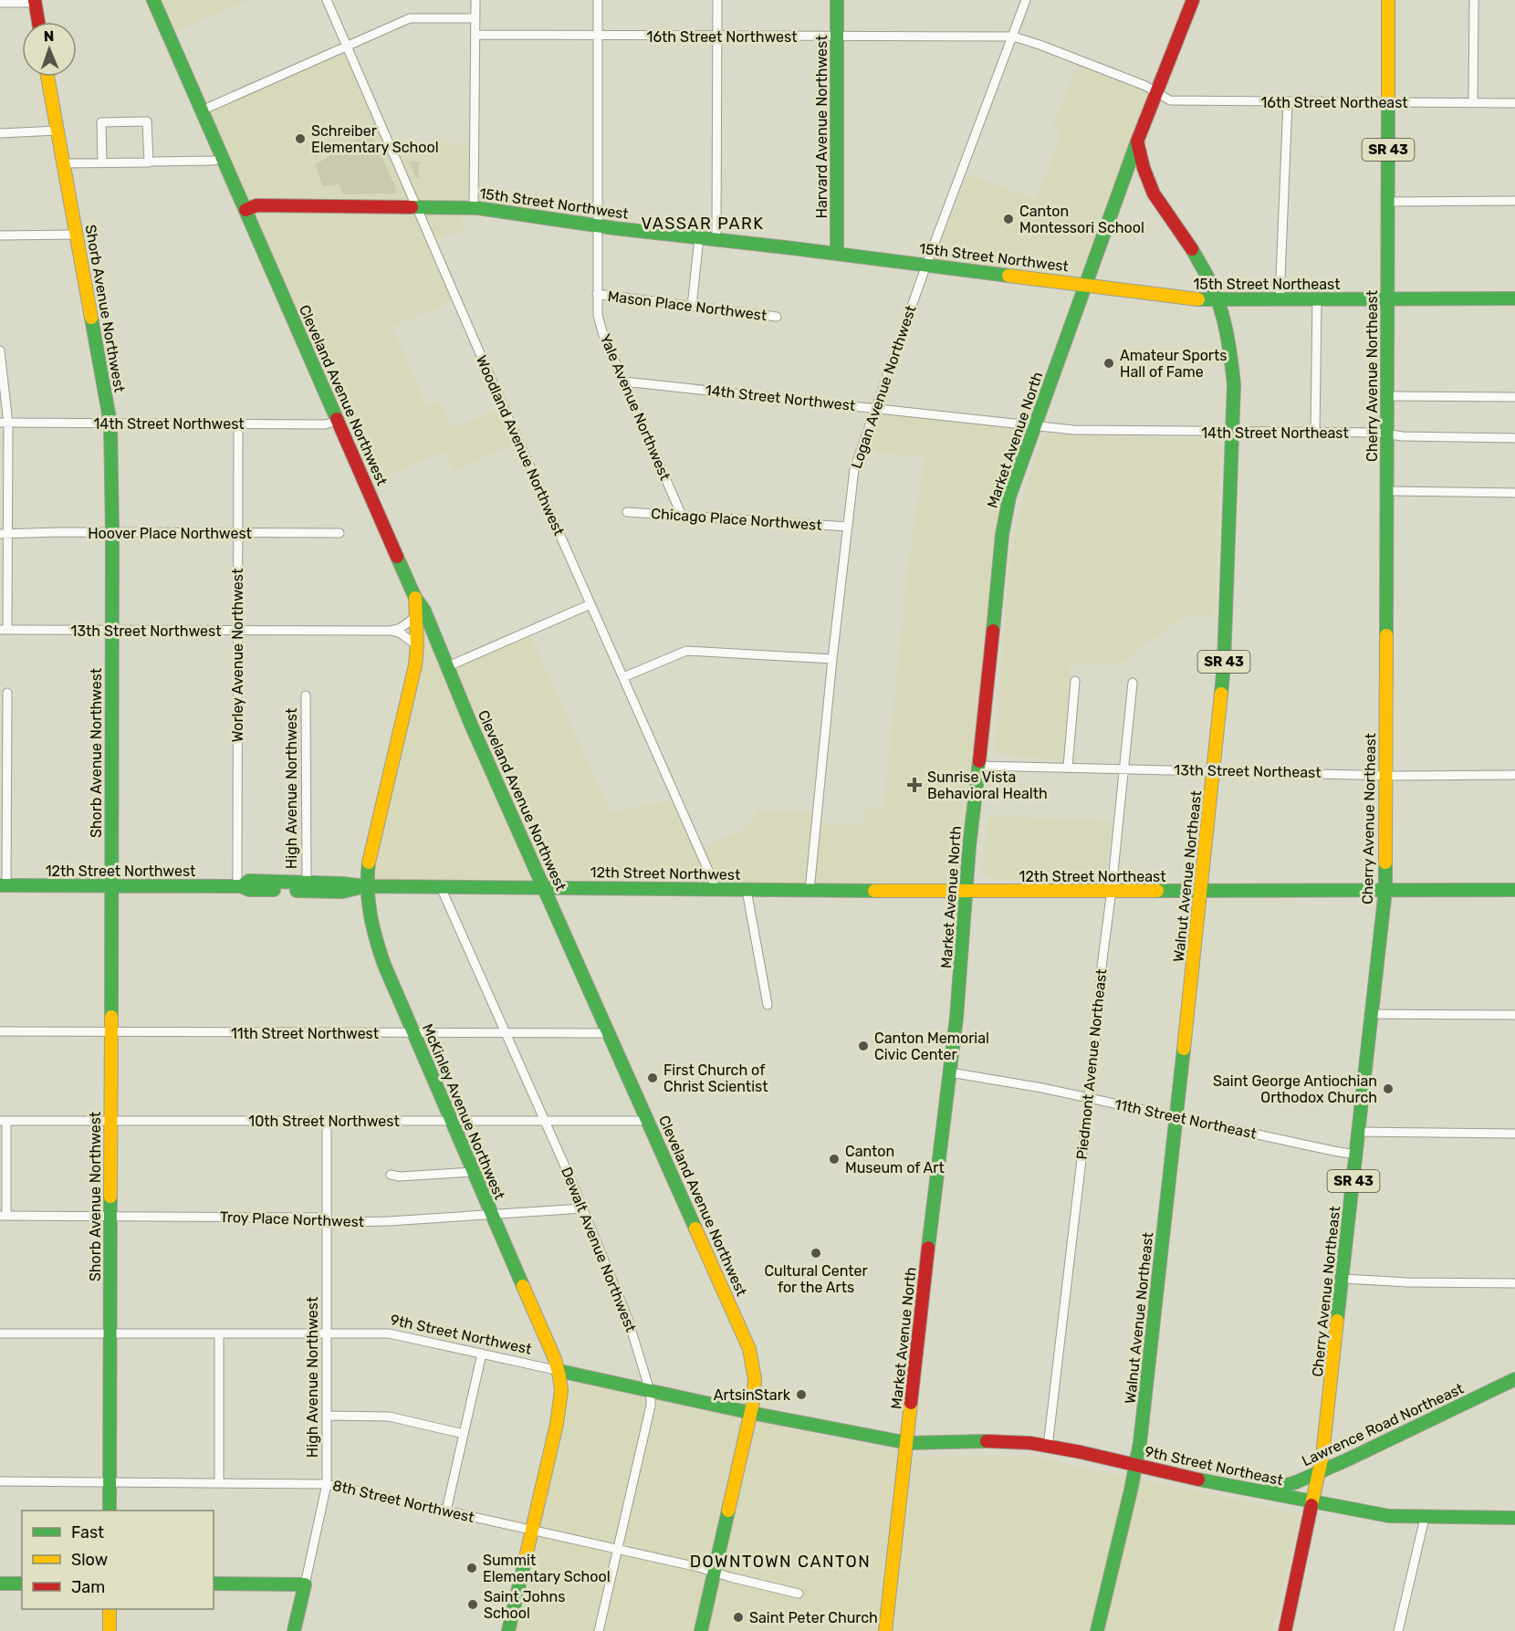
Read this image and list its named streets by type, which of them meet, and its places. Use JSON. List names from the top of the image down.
{
  "streets": {
    "main road": [
      "Harvard Avenue Northwest",
      "SR 43",
      "15th Street Northwest",
      "15th Street Northeast",
      "Shorb Avenue Northwest",
      "Cherry Avenue Northeast",
      "Cleveland Avenue Northwest",
      "Market Avenue North",
      "High Avenue Northwest",
      "12th Street Northwest",
      "12th Street Northeast",
      "Walnut Avenue Northeast",
      "McKinley Avenue Northwest",
      "9th Street Northwest",
      "Lawrence Road Northeast",
      "9th Street Northeast"
    ],
    "street": [
      "16th Street Northwest",
      "16th Street Northeast",
      "Mason Place Northwest",
      "Logan Avenue Northwest",
      "14th Street Northwest",
      "Yale Avenue Northwest",
      "14th Street Northeast",
      "Woodland Avenue Northwest",
      "Chicago Place Northwest",
      "Hoover Place Northwest",
      "13th Street Northwest",
      "Worley Avenue Northwest",
      "13th Street Northeast",
      "11th Street Northwest",
      "Piedmont Avenue Northeast",
      "11th Street Northeast",
      "10th Street Northwest",
      "Troy Place Northwest",
      "Dewalt Avenue Northwest",
      "8th Street Northwest"
    ]
  },
  "crossings": [
    ["16th Street Northwest", "16th Street Northeast"],
    ["16th Street Northwest", "Harvard Avenue Northwest"],
    ["16th Street Northwest", "Logan Avenue Northwest"],
    ["16th Street Northwest", "Yale Avenue Northwest"],
    ["16th Street Northwest", "Market Avenue North"],
    ["16th Street Northeast", "Cherry Avenue Northeast"],
    ["16th Street Northeast", "Market Avenue North"],
    ["Harvard Avenue Northwest", "15th Street Northwest"],
    ["15th Street Northwest", "15th Street Northeast"],
    ["15th Street Northwest", "Logan Avenue Northwest"],
    ["15th Street Northwest", "Cleveland Avenue Northwest"],
    ["15th Street Northwest", "Yale Avenue Northwest"],
    ["15th Street Northwest", "Market Avenue North"],
    ["15th Street Northwest", "Woodland Avenue Northwest"],
    ["15th Street Northeast", "Cherry Avenue Northeast"],
    ["15th Street Northeast", "Market Avenue North"],
    ["15th Street Northeast", "Walnut Avenue Northeast"],
    ["Mason Place Northwest", "Yale Avenue Northwest"],
    ["Shorb Avenue Northwest", "14th Street Northwest"],
    ["Shorb Avenue Northwest", "Hoover Place Northwest"],
    ["Shorb Avenue Northwest", "13th Street Northwest"],
    ["Shorb Avenue Northwest", "12th Street Northwest"],
    ["Shorb Avenue Northwest", "11th Street Northwest"],
    ["Shorb Avenue Northwest", "10th Street Northwest"],
    ["Shorb Avenue Northwest", "Troy Place Northwest"],
    ["Shorb Avenue Northwest", "9th Street Northwest"],
    ["Shorb Avenue Northwest", "8th Street Northwest"],
    ["Cherry Avenue Northeast", "14th Street Northeast"],
    ["Cherry Avenue Northeast", "13th Street Northeast"],
    ["Cherry Avenue Northeast", "12th Street Northeast"],
    ["Cherry Avenue Northeast", "11th Street Northeast"],
    ["Cherry Avenue Northeast", "Lawrence Road Northeast"],
    ["Cherry Avenue Northeast", "9th Street Northeast"],
    ["Logan Avenue Northwest", "14th Street Northwest"],
    ["Logan Avenue Northwest", "Chicago Place Northwest"],
    ["Logan Avenue Northwest", "12th Street Northwest"],
    ["Cleveland Avenue Northwest", "14th Street Northwest"],
    ["Cleveland Avenue Northwest", "12th Street Northwest"],
    ["Cleveland Avenue Northwest", "11th Street Northwest"],
    ["Cleveland Avenue Northwest", "McKinley Avenue Northwest"],
    ["Cleveland Avenue Northwest", "10th Street Northwest"],
    ["Cleveland Avenue Northwest", "9th Street Northwest"],
    ["Cleveland Avenue Northwest", "8th Street Northwest"],
    ["14th Street Northwest", "Yale Avenue Northwest"],
    ["14th Street Northwest", "14th Street Northeast"],
    ["14th Street Northwest", "Market Avenue North"],
    ["14th Street Northwest", "Worley Avenue Northwest"],
    ["Yale Avenue Northwest", "Chicago Place Northwest"],
    ["14th Street Northeast", "Market Avenue North"],
    ["14th Street Northeast", "Walnut Avenue Northeast"],
    ["Market Avenue North", "13th Street Northeast"],
    ["Market Avenue North", "12th Street Northwest"],
    ["Market Avenue North", "12th Street Northeast"],
    ["Market Avenue North", "Walnut Avenue Northeast"],
    ["Market Avenue North", "11th Street Northeast"],
    ["Market Avenue North", "9th Street Northwest"],
    ["Market Avenue North", "9th Street Northeast"],
    ["Woodland Avenue Northwest", "12th Street Northwest"],
    ["Hoover Place Northwest", "Worley Avenue Northwest"],
    ["13th Street Northwest", "Worley Avenue Northwest"],
    ["13th Street Northwest", "McKinley Avenue Northwest"],
    ["Worley Avenue Northwest", "12th Street Northwest"],
    ["13th Street Northeast", "Walnut Avenue Northeast"],
    ["13th Street Northeast", "Piedmont Avenue Northeast"],
    ["High Avenue Northwest", "12th Street Northwest"],
    ["High Avenue Northwest", "10th Street Northwest"],
    ["High Avenue Northwest", "Troy Place Northwest"],
    ["High Avenue Northwest", "9th Street Northwest"],
    ["High Avenue Northwest", "8th Street Northwest"],
    ["12th Street Northwest", "12th Street Northeast"],
    ["12th Street Northwest", "McKinley Avenue Northwest"],
    ["12th Street Northwest", "Dewalt Avenue Northwest"],
    ["12th Street Northeast", "Walnut Avenue Northeast"],
    ["12th Street Northeast", "Piedmont Avenue Northeast"],
    ["Walnut Avenue Northeast", "11th Street Northeast"],
    ["Walnut Avenue Northeast", "9th Street Northeast"],
    ["11th Street Northwest", "McKinley Avenue Northwest"],
    ["11th Street Northwest", "Dewalt Avenue Northwest"],
    ["Piedmont Avenue Northeast", "11th Street Northeast"],
    ["Piedmont Avenue Northeast", "9th Street Northeast"],
    ["McKinley Avenue Northwest", "10th Street Northwest"],
    ["McKinley Avenue Northwest", "Troy Place Northwest"],
    ["McKinley Avenue Northwest", "9th Street Northwest"],
    ["McKinley Avenue Northwest", "8th Street Northwest"],
    ["10th Street Northwest", "Dewalt Avenue Northwest"],
    ["Troy Place Northwest", "Dewalt Avenue Northwest"],
    ["Dewalt Avenue Northwest", "9th Street Northwest"],
    ["Dewalt Avenue Northwest", "8th Street Northwest"],
    ["9th Street Northwest", "9th Street Northeast"],
    ["Lawrence Road Northeast", "9th Street Northeast"]
  ],
  "districts": ["VASSAR PARK", "DOWNTOWN CANTON"],
  "places": {
    "other": [
      "Schreiber Elementary School",
      "Canton Montessori School",
      "Amateur Sports Hall of Fame",
      "Canton Memorial Civic Center",
      "First Church of Christ Scientist",
      "Saint George Antiochian Orthodox Church",
      "Canton Museum of Art",
      "Cultural Center for the Arts",
      "ArtsinStark",
      "Summit Elementary School",
      "Saint Johns School",
      "Saint Peter Church"
    ],
    "health": ["Sunrise Vista Behavioral Health"]
  },
  "legend": ["Fast", "Slow", "Jam"],
  "north": "top"
}
